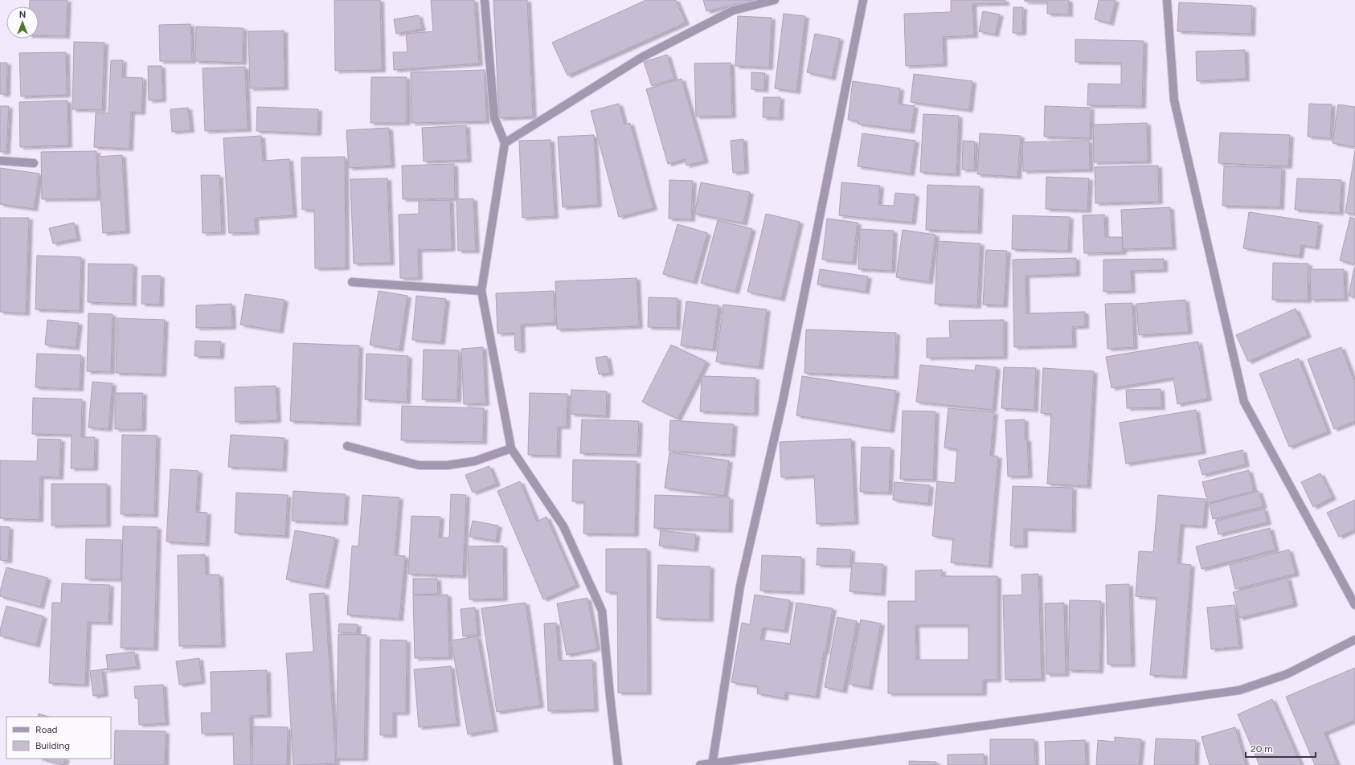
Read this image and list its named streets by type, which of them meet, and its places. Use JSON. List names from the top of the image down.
{
  "legend": ["Road", "Building"],
  "scale_bar": "20 m",
  "north": "top"
}
